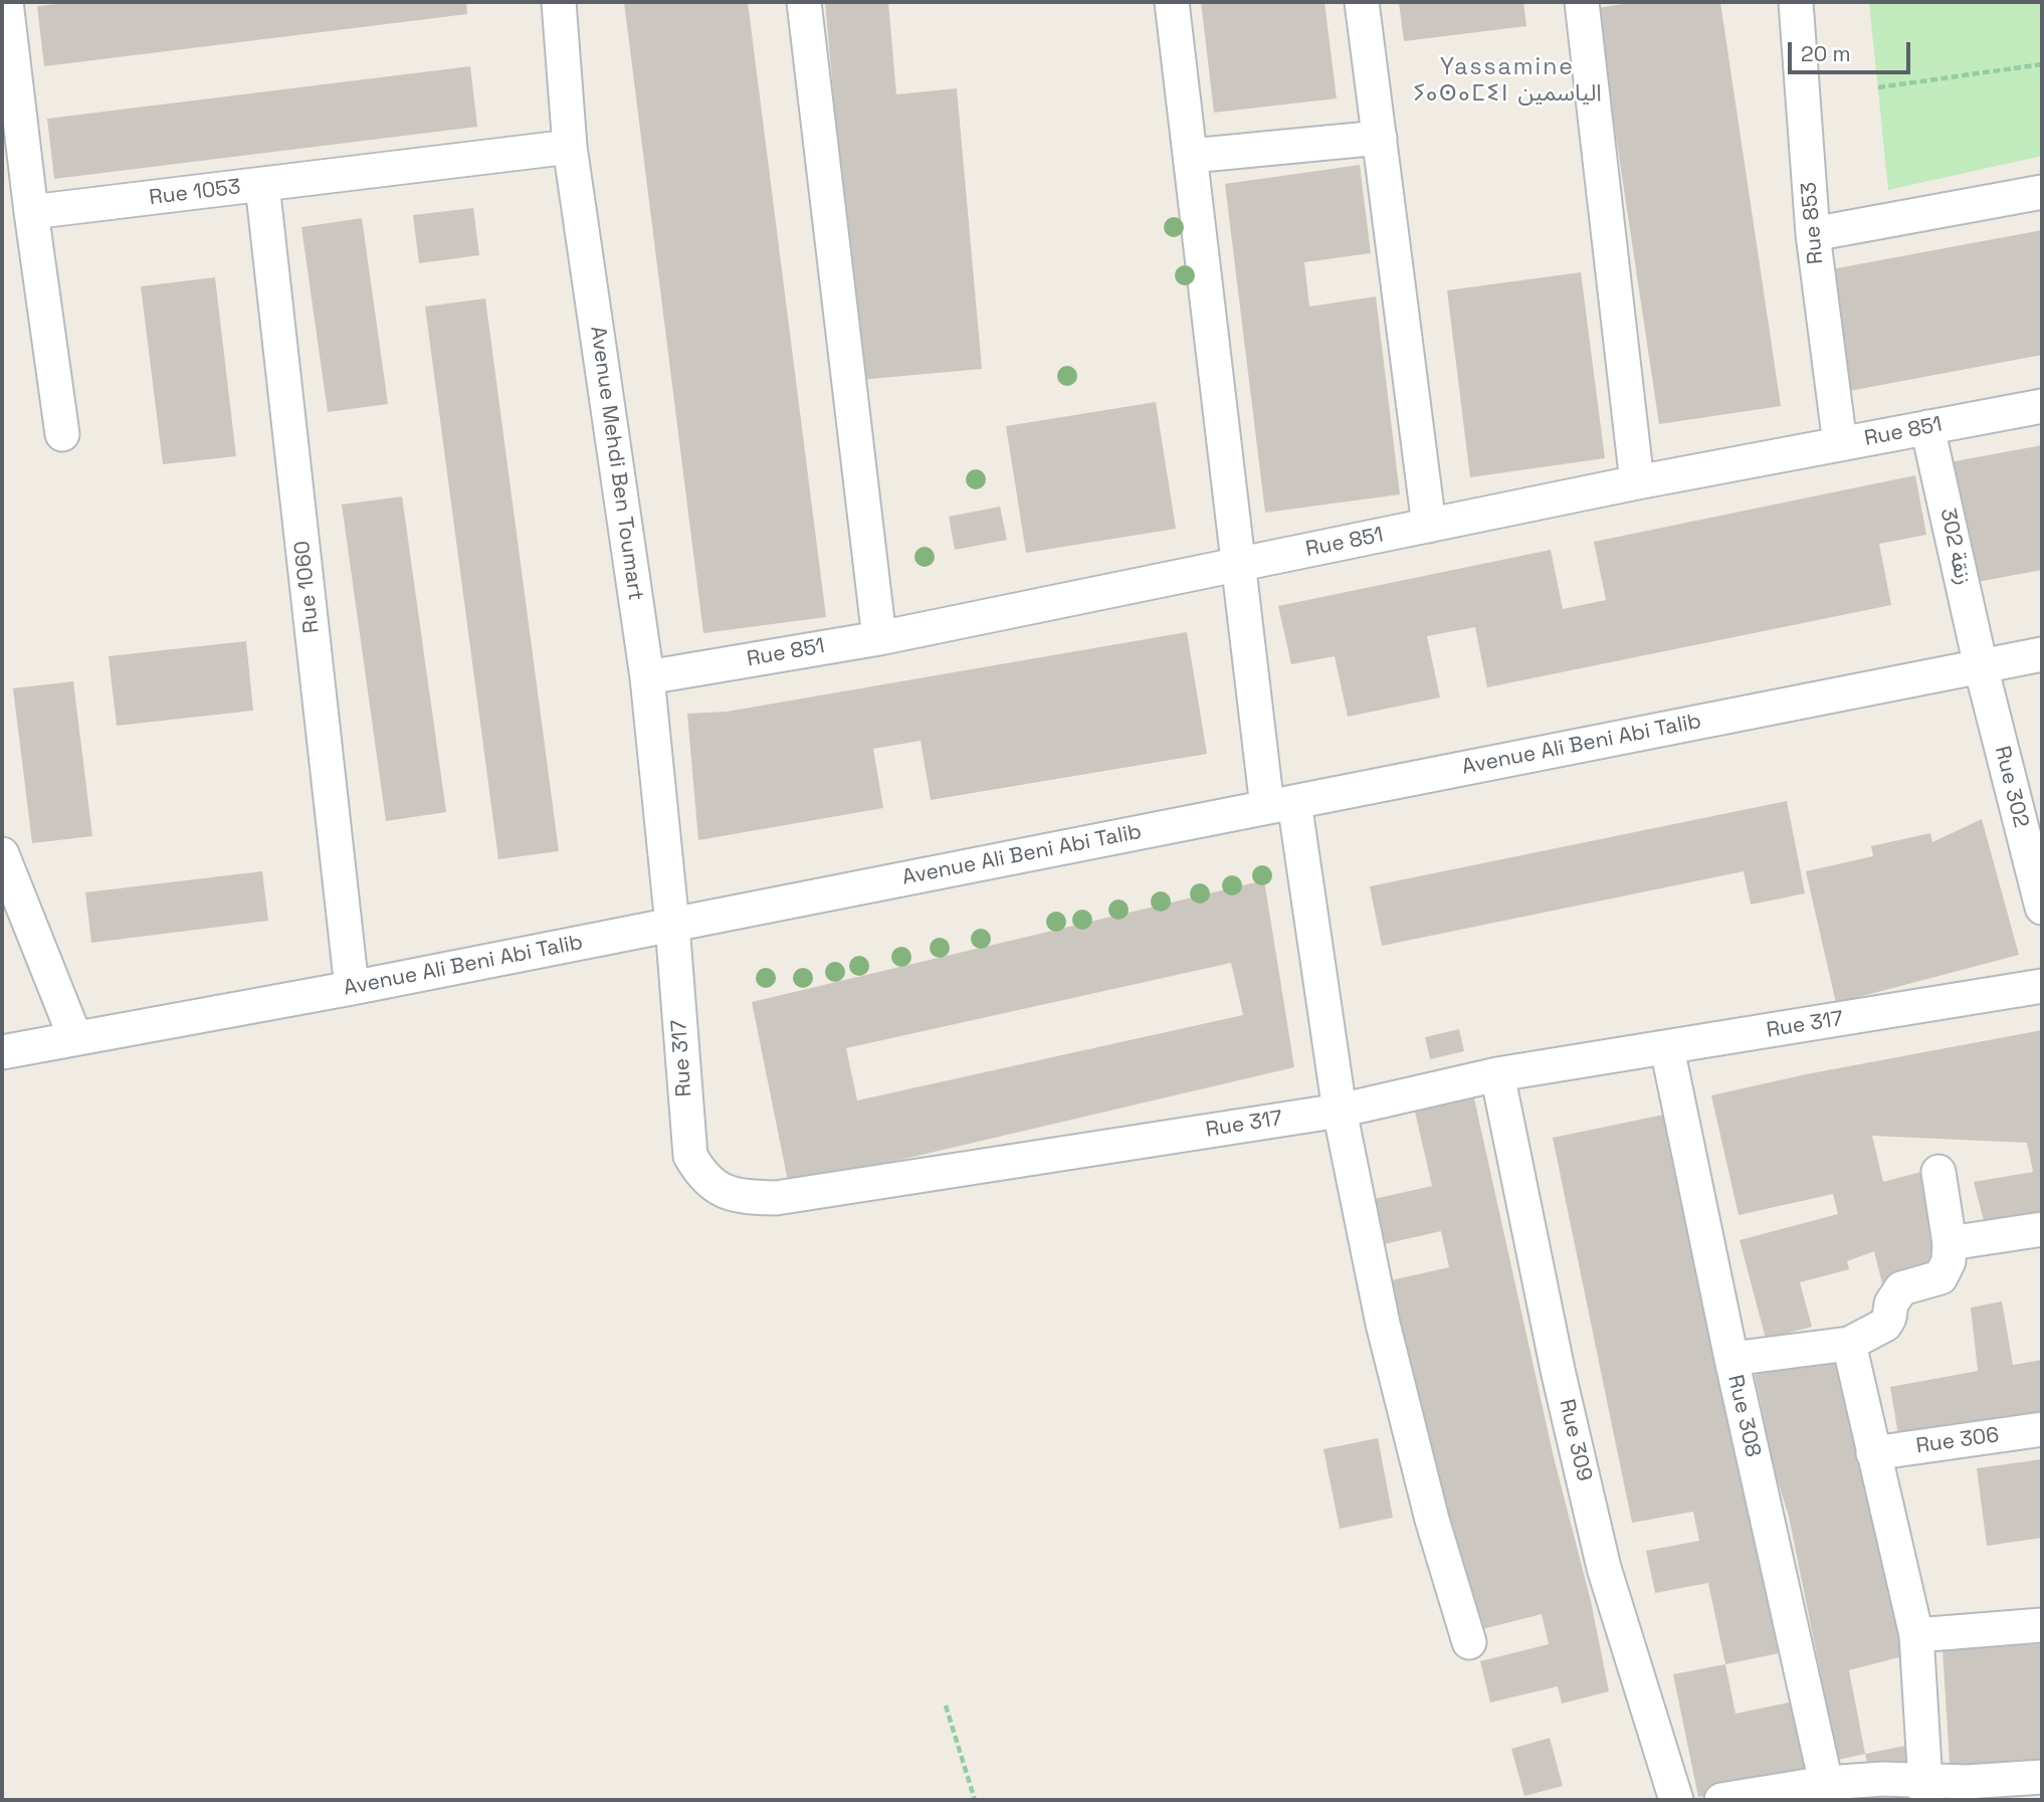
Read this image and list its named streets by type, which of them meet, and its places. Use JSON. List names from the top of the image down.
{
  "streets": {
    "street": [
      "Rue 1053",
      "Rue 853",
      "Rue 851",
      "Avenue Mehdi Ben Toumart",
      "زنقة 302",
      "Rue 1060",
      "Avenue Ali Beni Abi Talib",
      "Rue 302",
      "Rue 317",
      "Rue 308",
      "Rue 309",
      "Rue 306"
    ]
  },
  "crossings": [
    ["Rue 1053", "Avenue Mehdi Ben Toumart"],
    ["Rue 1053", "Rue 1060"],
    ["Rue 853", "Rue 851"],
    ["Rue 851", "Avenue Mehdi Ben Toumart"],
    ["Rue 851", "زنقة 302"],
    ["Avenue Mehdi Ben Toumart", "Avenue Ali Beni Abi Talib"],
    ["Avenue Mehdi Ben Toumart", "Rue 317"],
    ["زنقة 302", "Avenue Ali Beni Abi Talib"],
    ["زنقة 302", "Rue 302"],
    ["Rue 1060", "Avenue Ali Beni Abi Talib"],
    ["Avenue Ali Beni Abi Talib", "Rue 302"],
    ["Avenue Ali Beni Abi Talib", "Rue 317"],
    ["Rue 317", "Rue 308"],
    ["Rue 317", "Rue 309"]
  ],
  "districts": ["Yassamine ⵢⴰⵙⴰⵎⵉⵏ الياسمين"],
  "scale_bar": "20 m"
}
